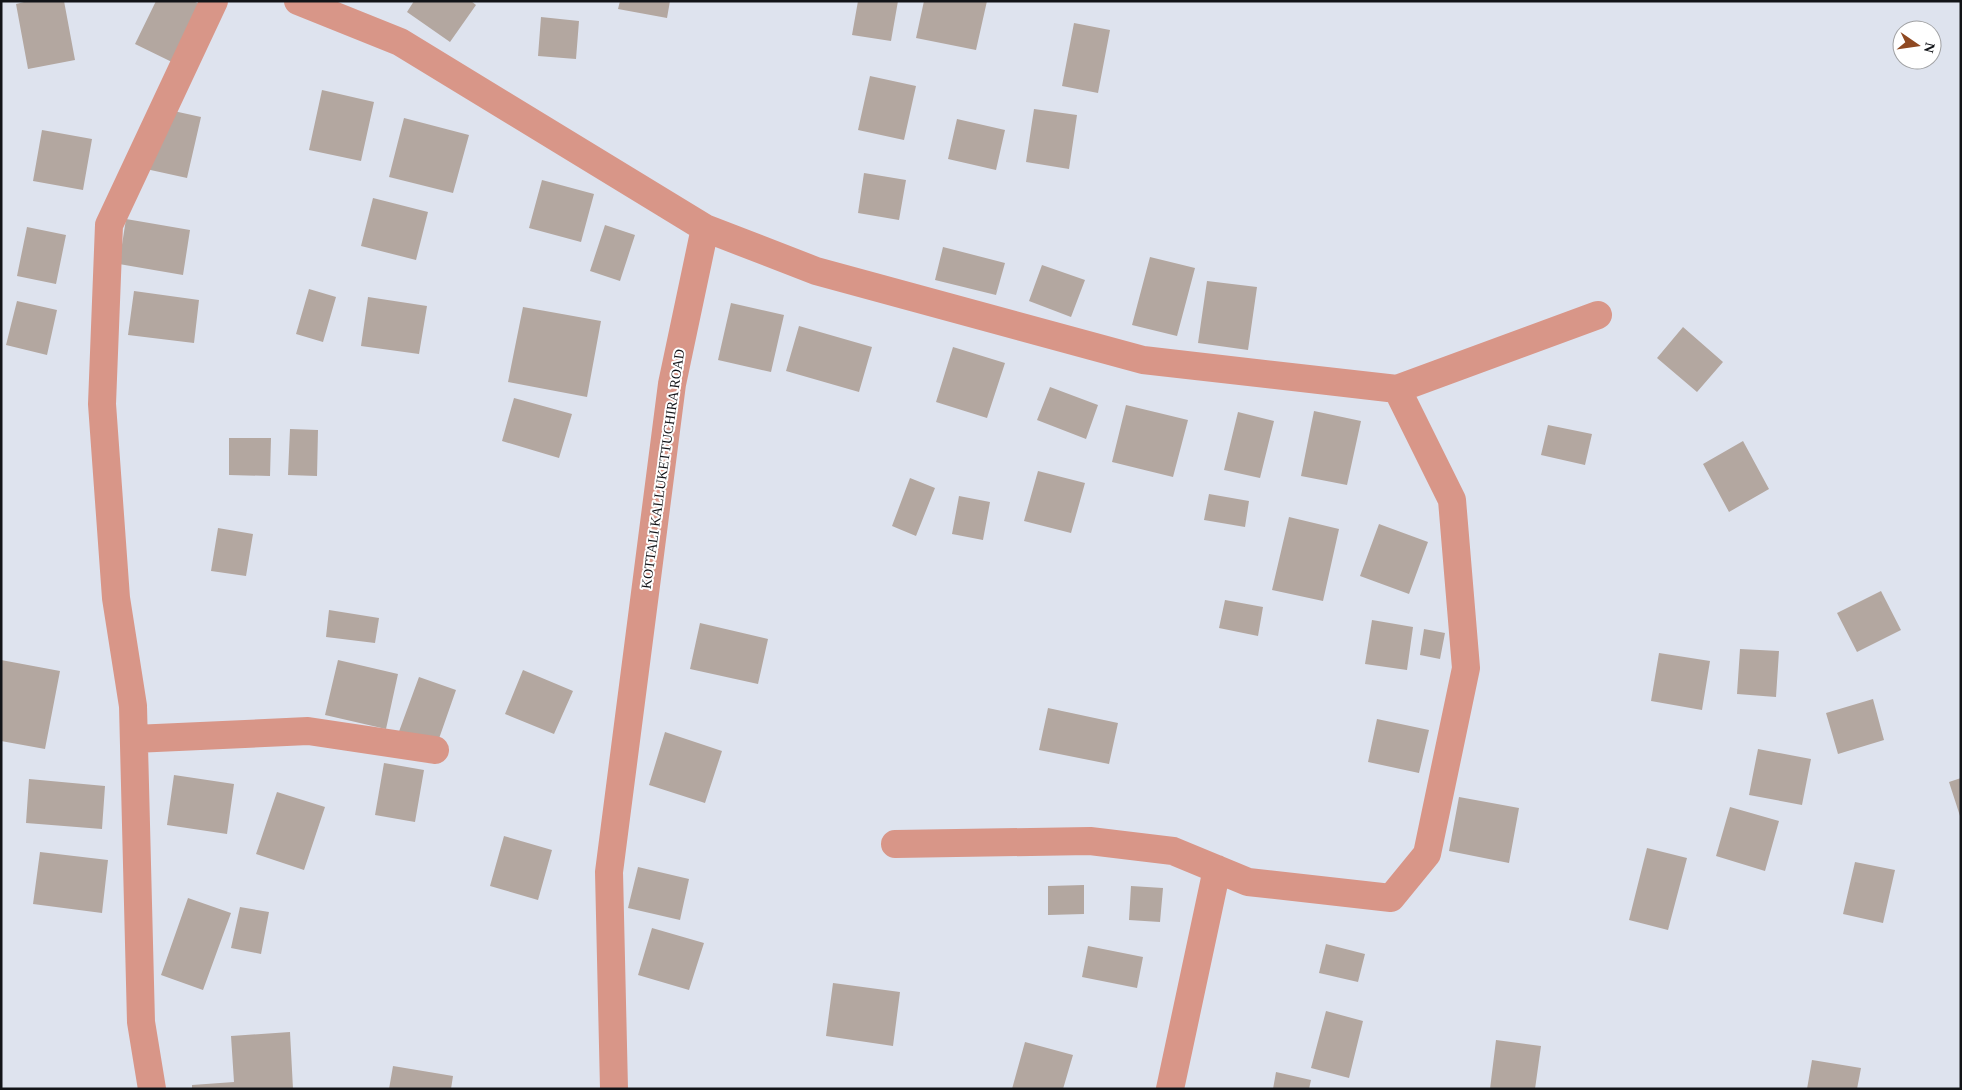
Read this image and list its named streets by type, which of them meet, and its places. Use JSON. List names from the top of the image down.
{
  "streets": {
    "street": ["KOTTALI KALLUKETTUCHIRA ROAD"]
  },
  "north": "right"
}
